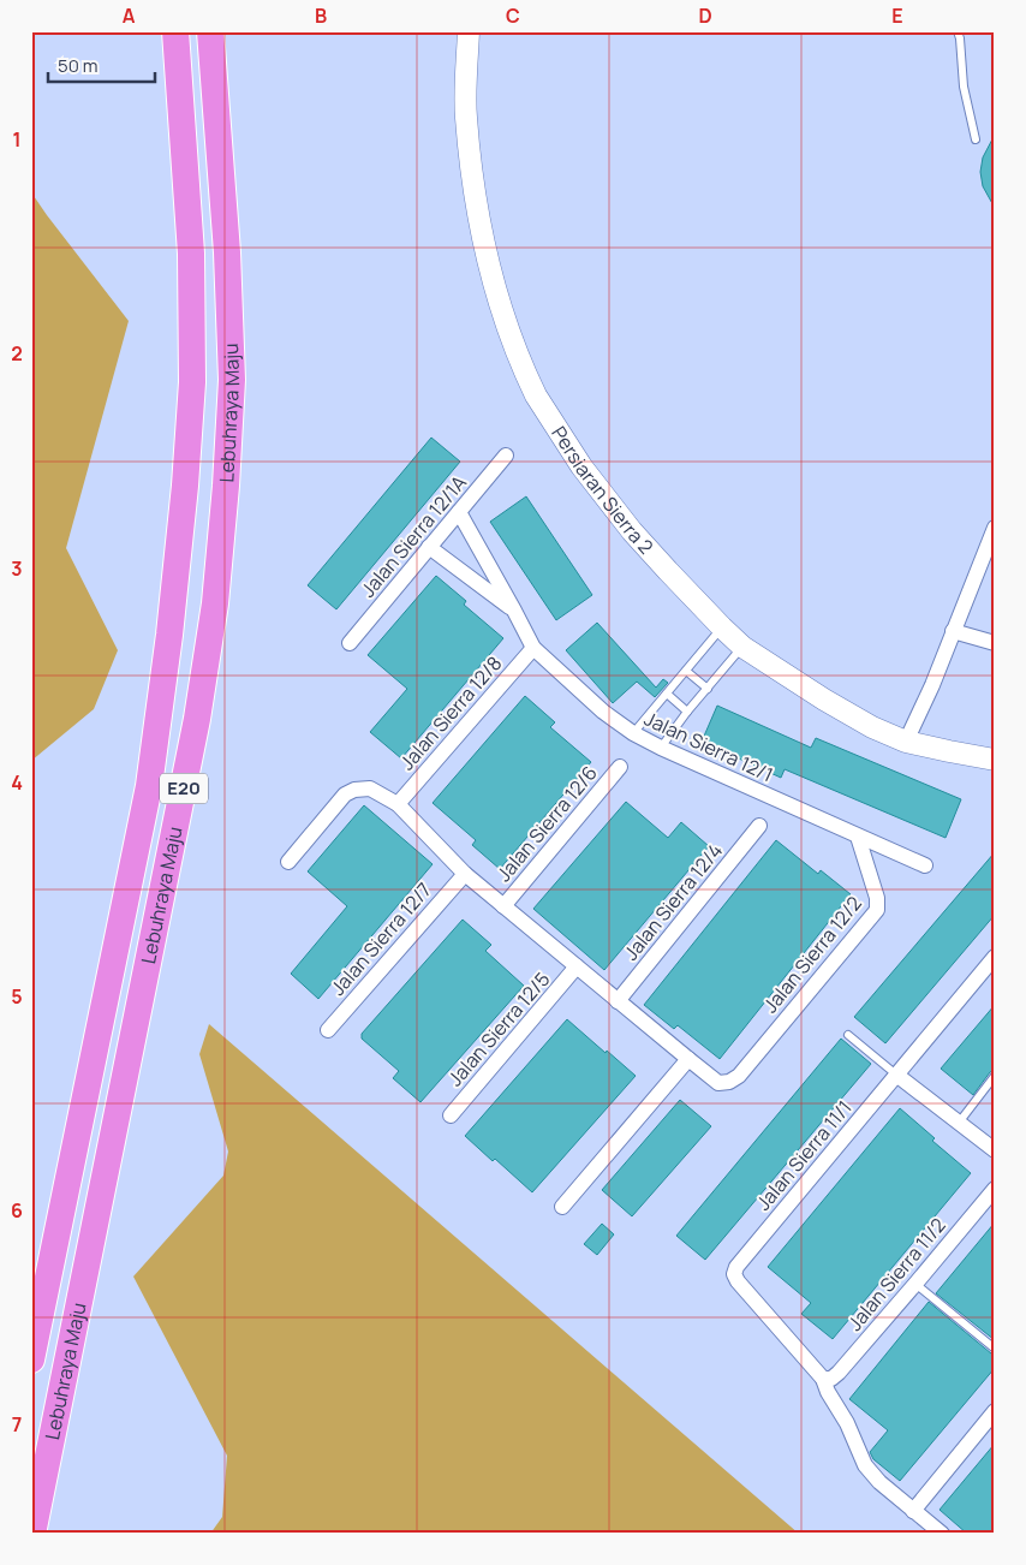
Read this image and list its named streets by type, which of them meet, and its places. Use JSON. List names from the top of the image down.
{
  "streets": {
    "highway": ["Lebuhraya Maju", "E20"],
    "street": [
      "Persiaran Sierra 2",
      "Jalan Sierra 12/1A",
      "Jalan Sierra 12/8",
      "Jalan Sierra 12/1",
      "Jalan Sierra 12/6",
      "Jalan Sierra 12/4",
      "Jalan Sierra 12/7",
      "Jalan Sierra 12/2",
      "Jalan Sierra 12/5",
      "Jalan Sierra 11/1",
      "Jalan Sierra 11/2"
    ]
  },
  "crossings": [
    ["Jalan Sierra 12/1A", "Jalan Sierra 12/1"],
    ["Jalan Sierra 12/8", "Jalan Sierra 12/1"],
    ["Jalan Sierra 12/1", "Jalan Sierra 12/2"],
    ["Jalan Sierra 11/1", "Jalan Sierra 11/2"]
  ],
  "scale_bar": "50 m",
  "grid": {
    "columns": [
      "A",
      "B",
      "C",
      "D",
      "E"
    ],
    "rows": [
      "1",
      "2",
      "3",
      "4",
      "5",
      "6",
      "7"
    ]
  }
}
